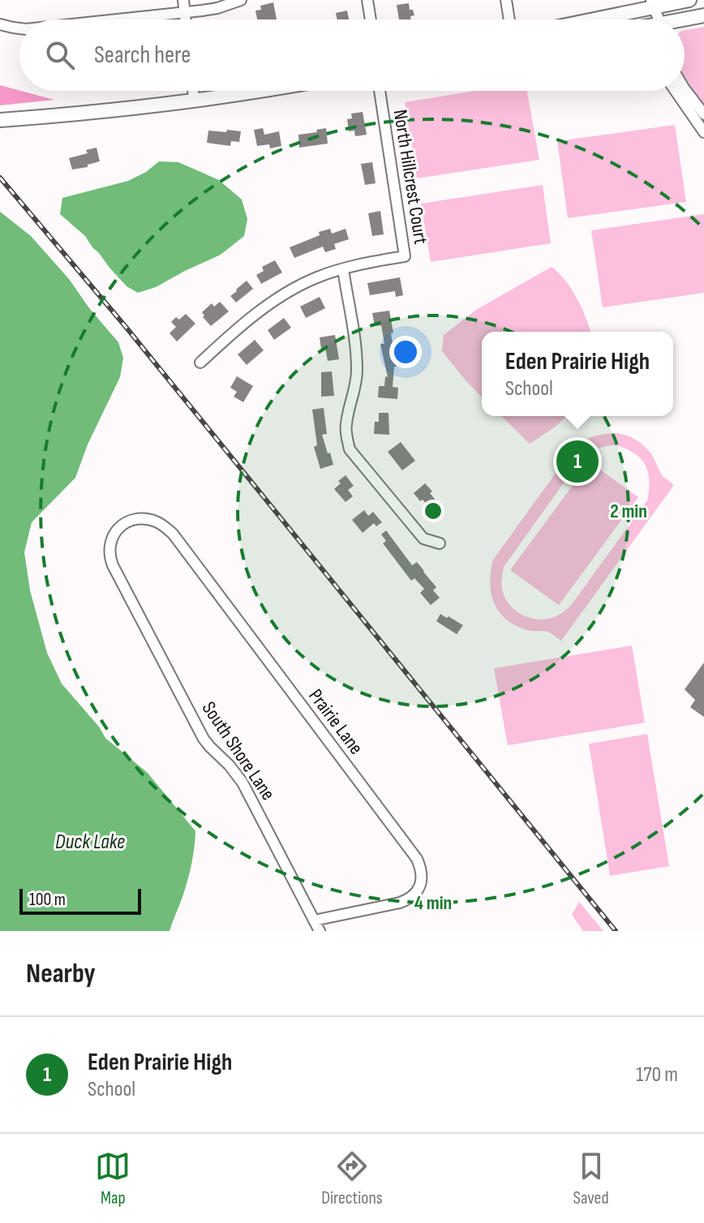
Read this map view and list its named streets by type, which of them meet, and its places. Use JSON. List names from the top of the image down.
{
  "streets": {
    "street": ["North Hillcrest Court", "Prairie Lane", "South Shore Lane"]
  },
  "crossings": [
    ["Prairie Lane", "South Shore Lane"]
  ],
  "water": ["Duck Lake"],
  "scale_bar": "100 m",
  "page": {
    "search": "Search here",
    "popup": ["Eden Prairie High", "School"],
    "pins": "1",
    "scale": "100 m",
    "heading": "Nearby",
    "list": [
      {
        "mark": "1",
        "name": "Eden Prairie High",
        "note": "School",
        "value": "170 m"
      }
    ],
    "nav": ["Map", "Directions", "Saved"]
  },
  "rings": ["2 min", "4 min"]
}
